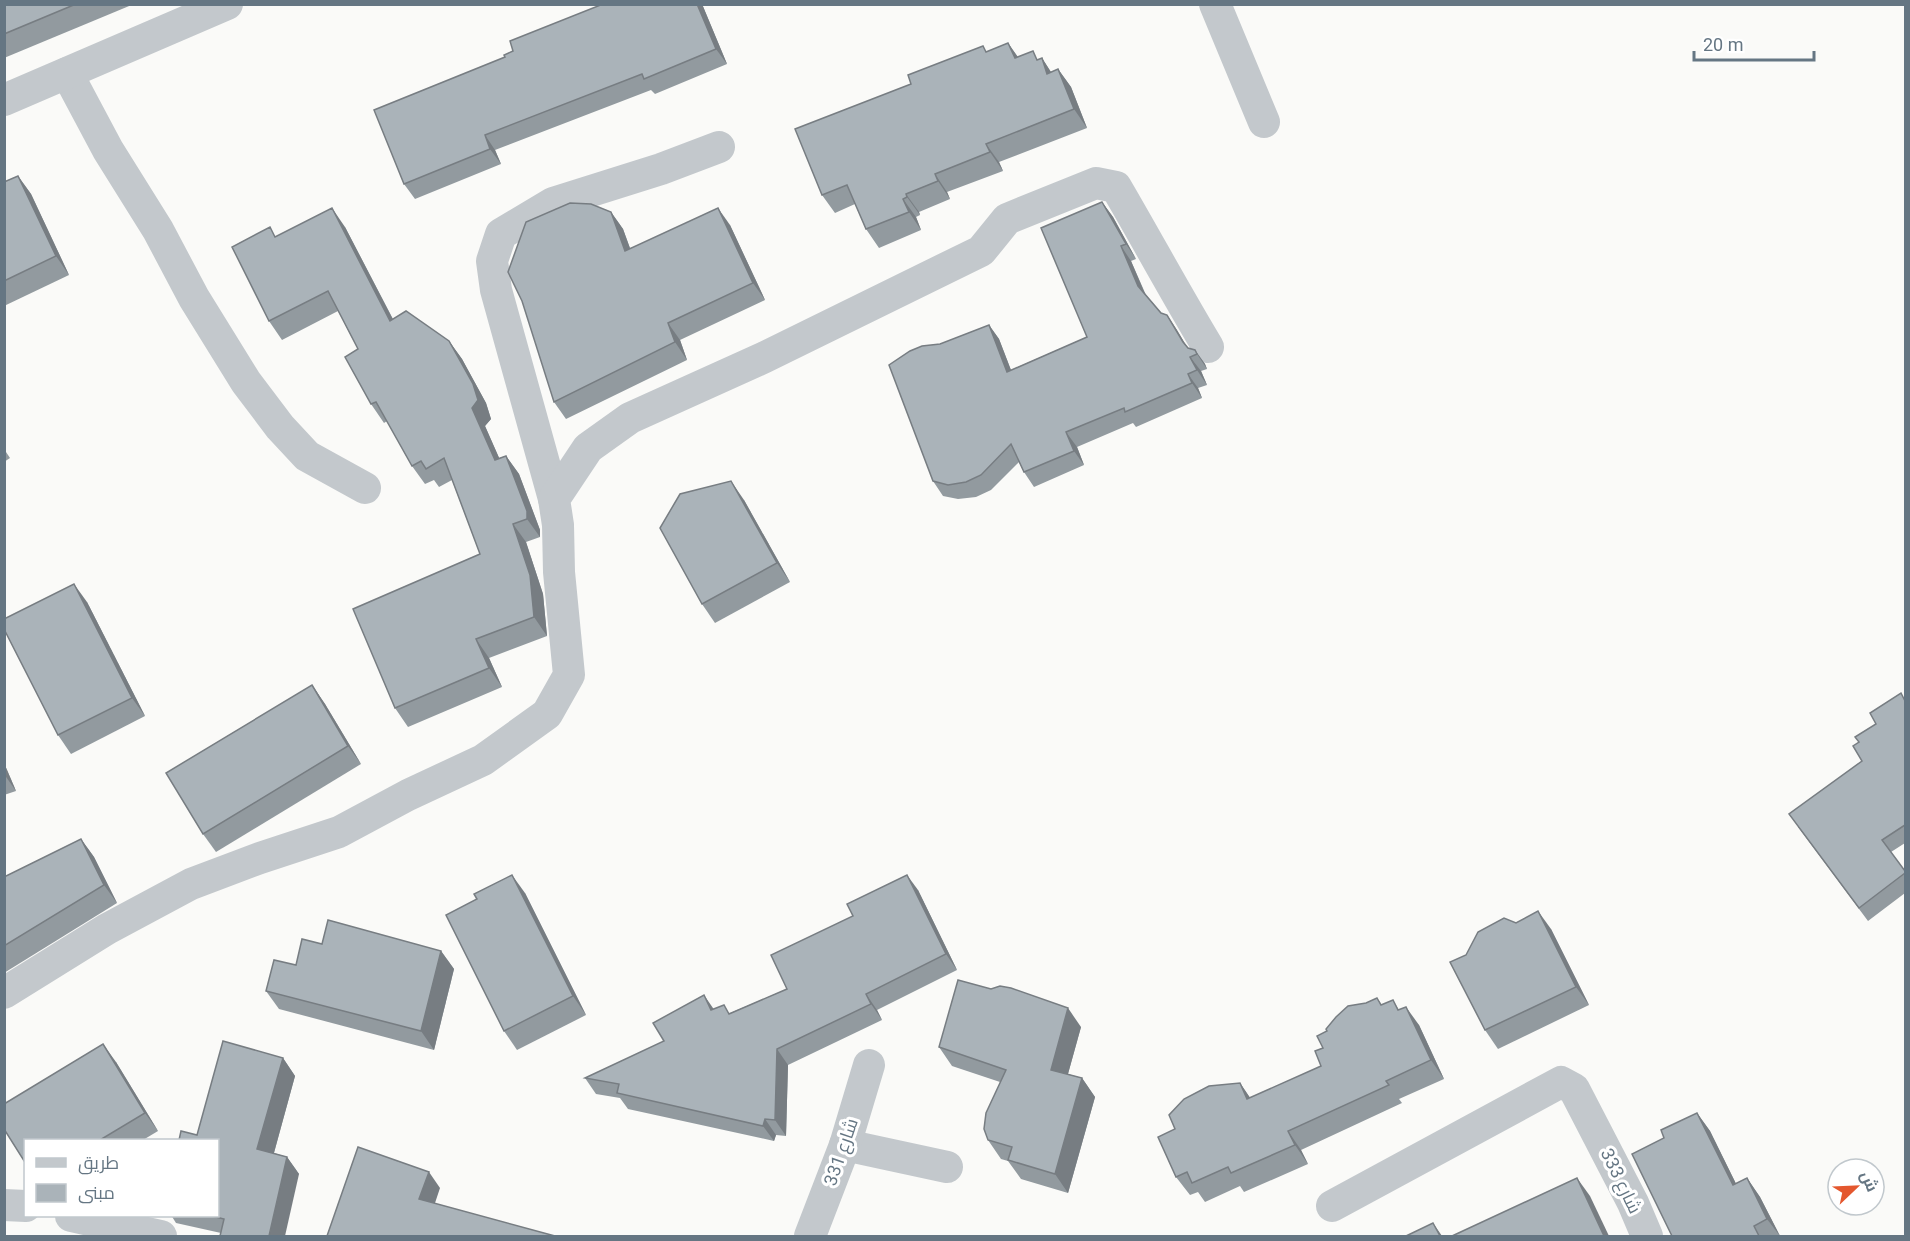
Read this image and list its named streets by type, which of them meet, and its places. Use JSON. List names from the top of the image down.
{
  "streets": {
    "street": ["شارع 331", "شارع 333"]
  },
  "legend": ["طريق", "مبنى"],
  "scale_bar": "20 m",
  "north": "top right"
}
